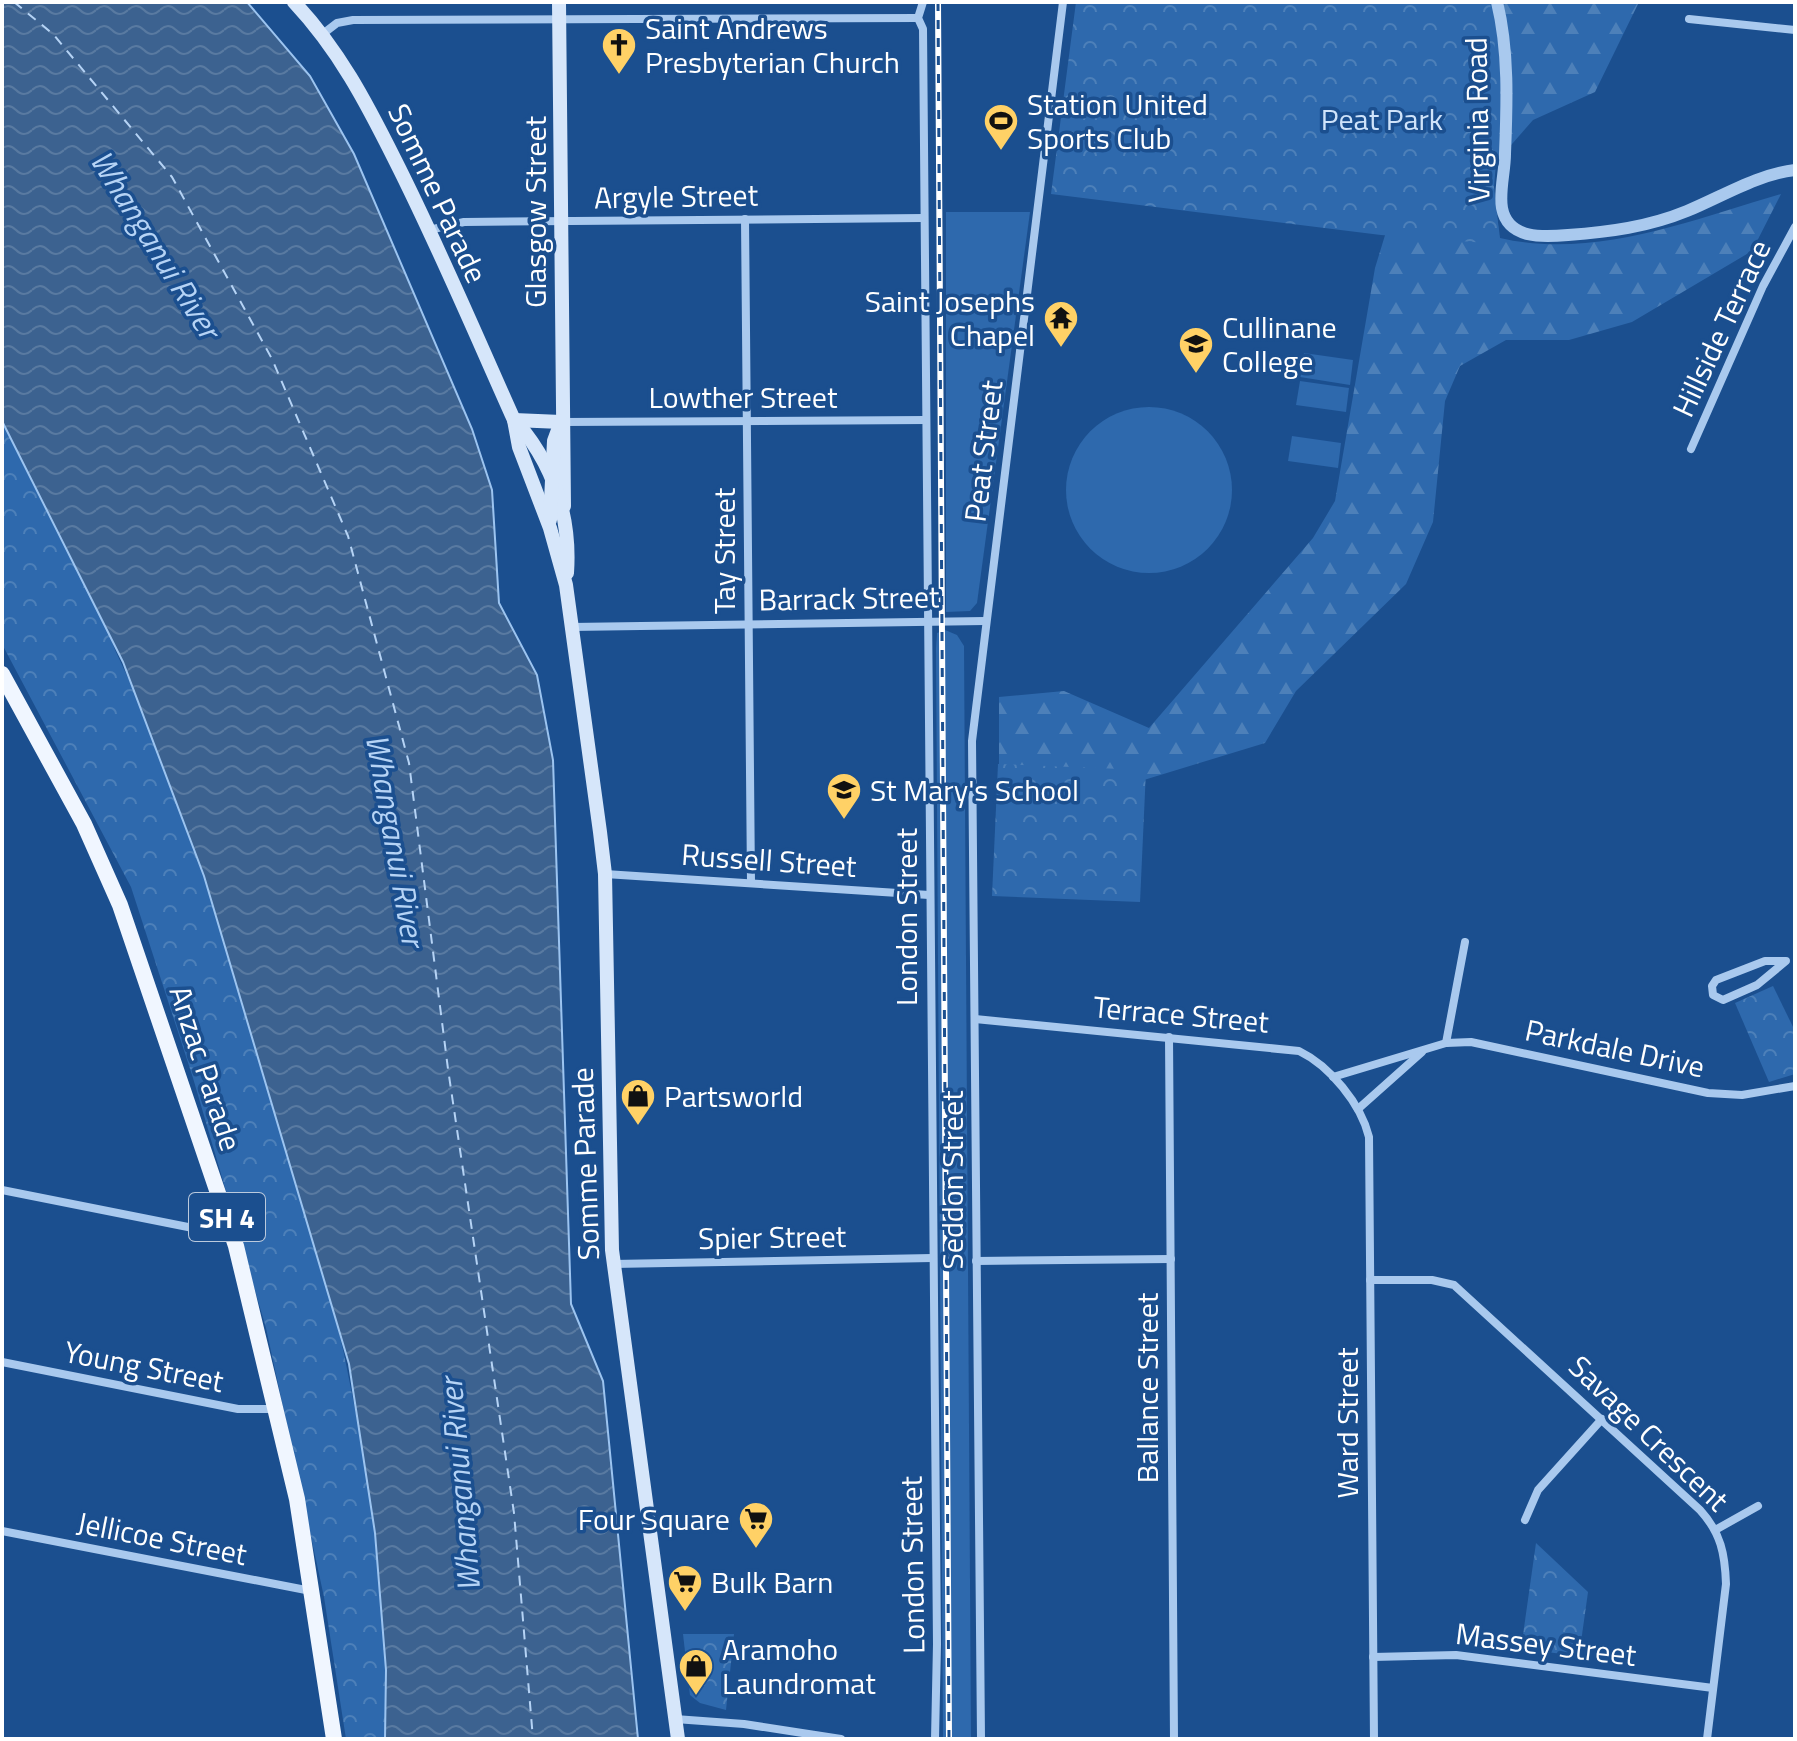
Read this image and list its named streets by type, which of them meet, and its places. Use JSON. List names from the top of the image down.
{
  "streets": {
    "main road": [
      "Somme Parade",
      "Glasgow Street",
      "Anzac Parade",
      "SH 4"
    ],
    "street": [
      "Virginia Road",
      "Argyle Street",
      "Hillside Terrace",
      "Lowther Street",
      "Peat Street",
      "Tay Street",
      "Barrack Street",
      "Russell Street",
      "London Street",
      "Terrace Street",
      "Parkdale Drive",
      "Seddon Street",
      "Spier Street",
      "Young Street",
      "Ballance Street",
      "Ward Street",
      "Savage Crescent",
      "Jellicoe Street",
      "Massey Street"
    ]
  },
  "crossings": [
    ["Somme Parade", "Argyle Street"],
    ["Somme Parade", "Glasgow Street"],
    ["Somme Parade", "Barrack Street"],
    ["Somme Parade", "Russell Street"],
    ["Somme Parade", "Spier Street"],
    ["Argyle Street", "Glasgow Street"],
    ["Argyle Street", "Tay Street"],
    ["Argyle Street", "London Street"],
    ["Glasgow Street", "Lowther Street"],
    ["Lowther Street", "Tay Street"],
    ["Lowther Street", "London Street"],
    ["Peat Street", "Barrack Street"],
    ["Peat Street", "Seddon Street"],
    ["Tay Street", "Barrack Street"],
    ["Tay Street", "Russell Street"],
    ["Barrack Street", "London Street"],
    ["Barrack Street", "Seddon Street"],
    ["Russell Street", "London Street"],
    ["London Street", "Spier Street"],
    ["Terrace Street", "Parkdale Drive"],
    ["Terrace Street", "Seddon Street"],
    ["Terrace Street", "Ballance Street"],
    ["Terrace Street", "Ward Street"],
    ["Parkdale Drive", "Ward Street"],
    ["Anzac Parade", "Young Street"],
    ["Anzac Parade", "Jellicoe Street"],
    ["Ward Street", "Savage Crescent"],
    ["Ward Street", "Massey Street"],
    ["Savage Crescent", "Massey Street"]
  ],
  "water": ["Whanganui River"],
  "parks": ["Peat Park"],
  "places": {
    "church": ["Saint Andrews Presbyterian Church"],
    "sports": ["Station United Sports Club"],
    "temple": ["Saint Josephs Chapel"],
    "school or university": ["Cullinane College", "St Mary's School"],
    "shop": ["Partsworld", "Aramoho Laundromat"],
    "supermarket": ["Four Square", "Bulk Barn"]
  }
}
